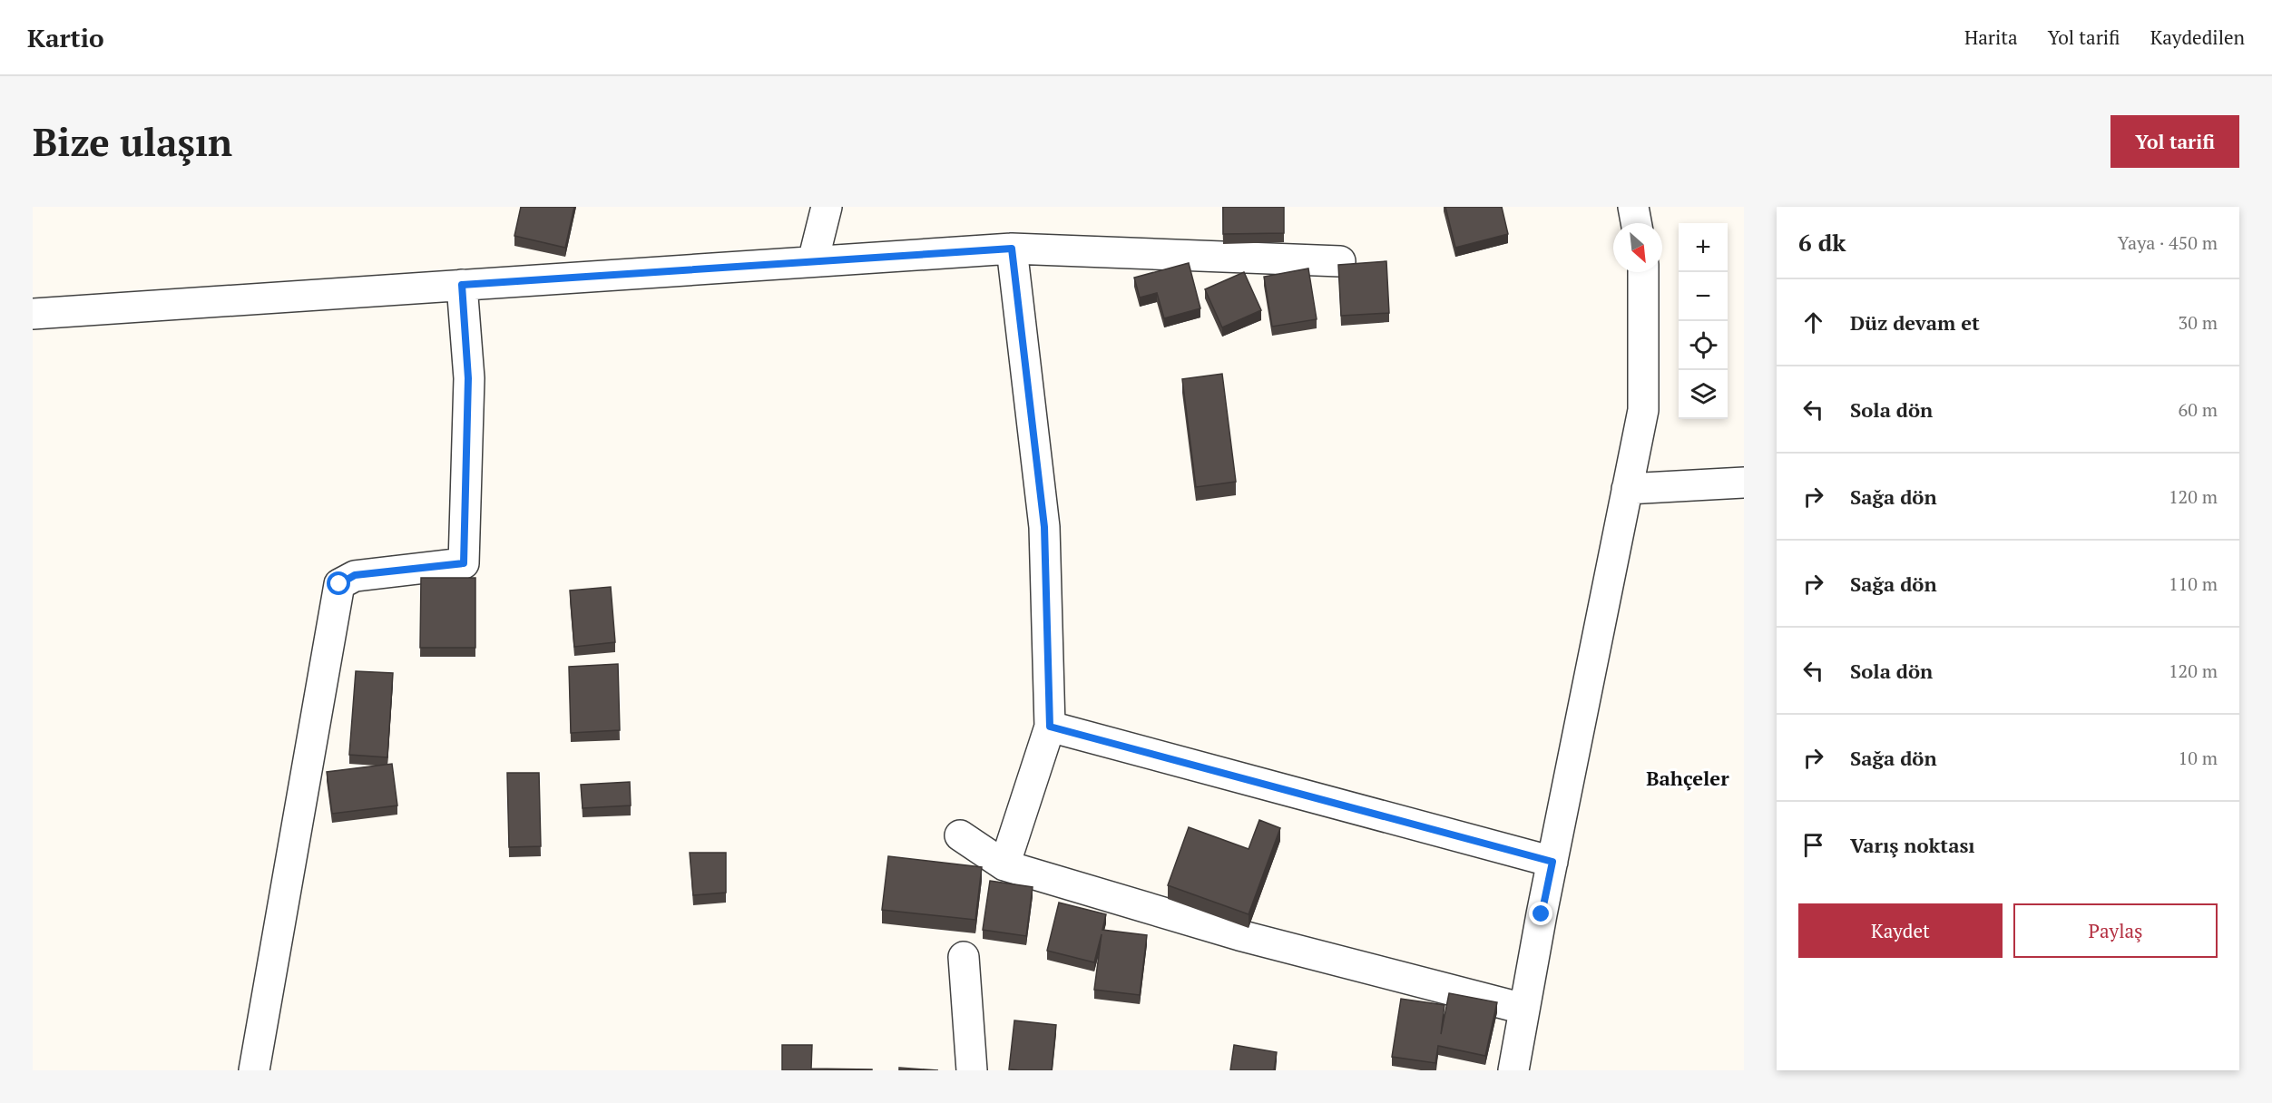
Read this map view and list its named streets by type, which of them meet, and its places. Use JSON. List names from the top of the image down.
{
  "districts": ["Bahçeler"],
  "north": "bottom right",
  "page": {
    "header": "Kartio",
    "nav": ["Harita", "Yol tarifi", "Kaydedilen"],
    "buttons": [
      "Yol tarifi",
      ["Kaydet", "Paylaş"]
    ],
    "title": "Bize ulaşın",
    "heading": ["6 dk", "Yaya · 450 m"],
    "map_buttons": ["+", "−"],
    "list": [
      ["Düz devam et", "30 m"],
      ["Sola dön", "60 m"],
      ["Sağa dön", "120 m"],
      ["Sağa dön", "110 m"],
      ["Sola dön", "120 m"],
      ["Sağa dön", "10 m"],
      "Varış noktası"
    ]
  }
}
